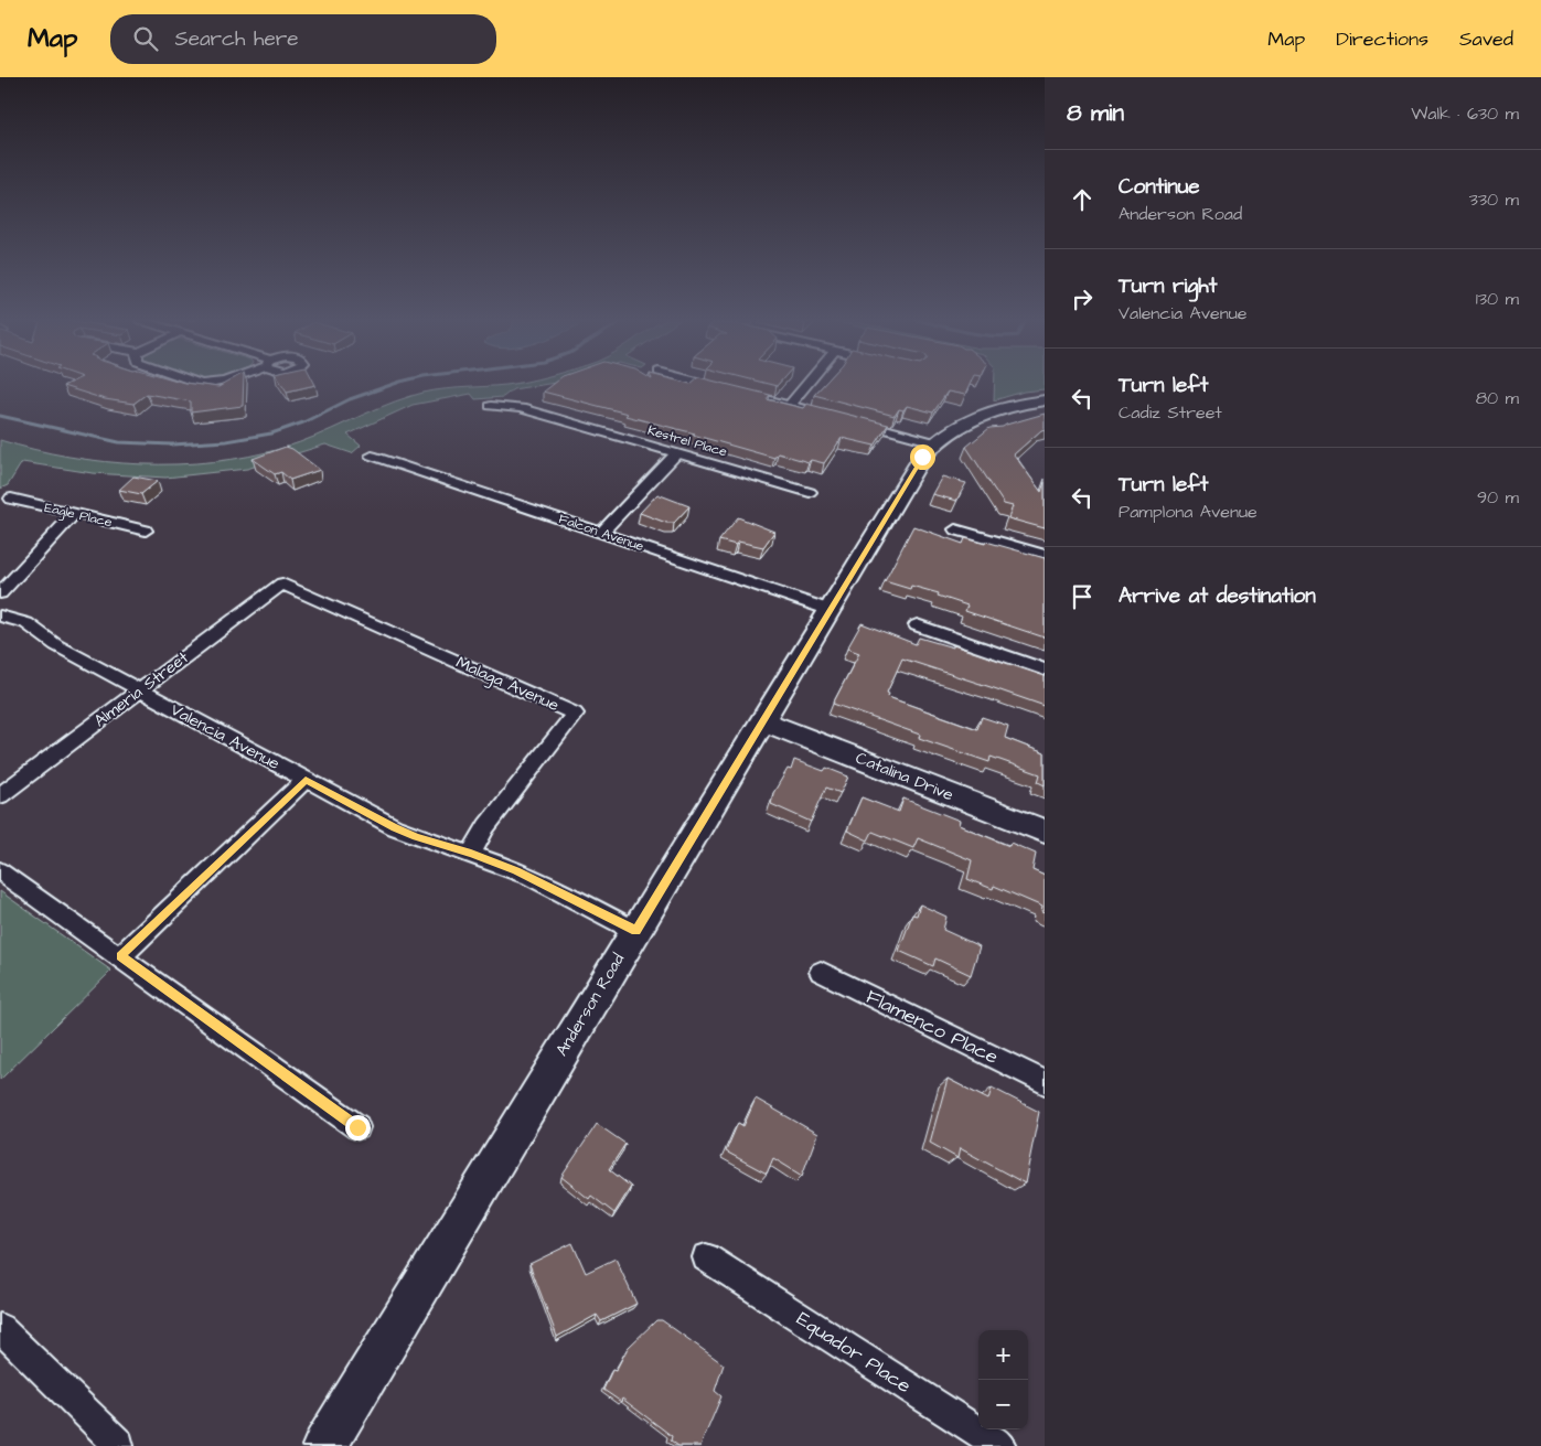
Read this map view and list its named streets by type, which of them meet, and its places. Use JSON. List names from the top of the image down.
{
  "streets": {
    "street": [
      "Kestrel Place",
      "Eagle Place",
      "Falcon Avenue",
      "Malaga Avenue",
      "Almeria Street",
      "Valencia Avenue",
      "Catalina Drive",
      "Anderson Road",
      "Flamenco Place",
      "Equador Place"
    ]
  },
  "crossings": [
    ["Falcon Avenue", "Anderson Road"],
    ["Malaga Avenue", "Almeria Street"],
    ["Malaga Avenue", "Valencia Avenue"],
    ["Almeria Street", "Valencia Avenue"],
    ["Valencia Avenue", "Anderson Road"],
    ["Catalina Drive", "Anderson Road"]
  ],
  "page": {
    "header": "Map",
    "search": "Search here",
    "nav": ["Map", "Directions", "Saved"],
    "heading": ["8 min", "Walk · 630 m"],
    "list": [
      ["Continue", "Anderson Road", "330 m"],
      ["Turn right", "Valencia Avenue", "130 m"],
      ["Turn left", "Cadiz Street", "80 m"],
      ["Turn left", "Pamplona Avenue", "90 m"],
      "Arrive at destination"
    ],
    "map_buttons": ["+", "−"]
  }
}
